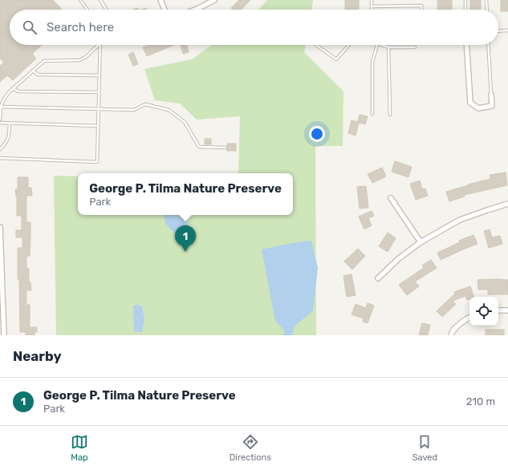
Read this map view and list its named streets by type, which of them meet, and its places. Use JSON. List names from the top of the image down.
{
  "page": {
    "search": "Search here",
    "popup": ["George P. Tilma Nature Preserve", "Park"],
    "pins": "1",
    "heading": "Nearby",
    "list": [
      {
        "mark": "1",
        "name": "George P. Tilma Nature Preserve",
        "note": "Park",
        "value": "210 m"
      }
    ],
    "nav": ["Map", "Directions", "Saved"]
  }
}
